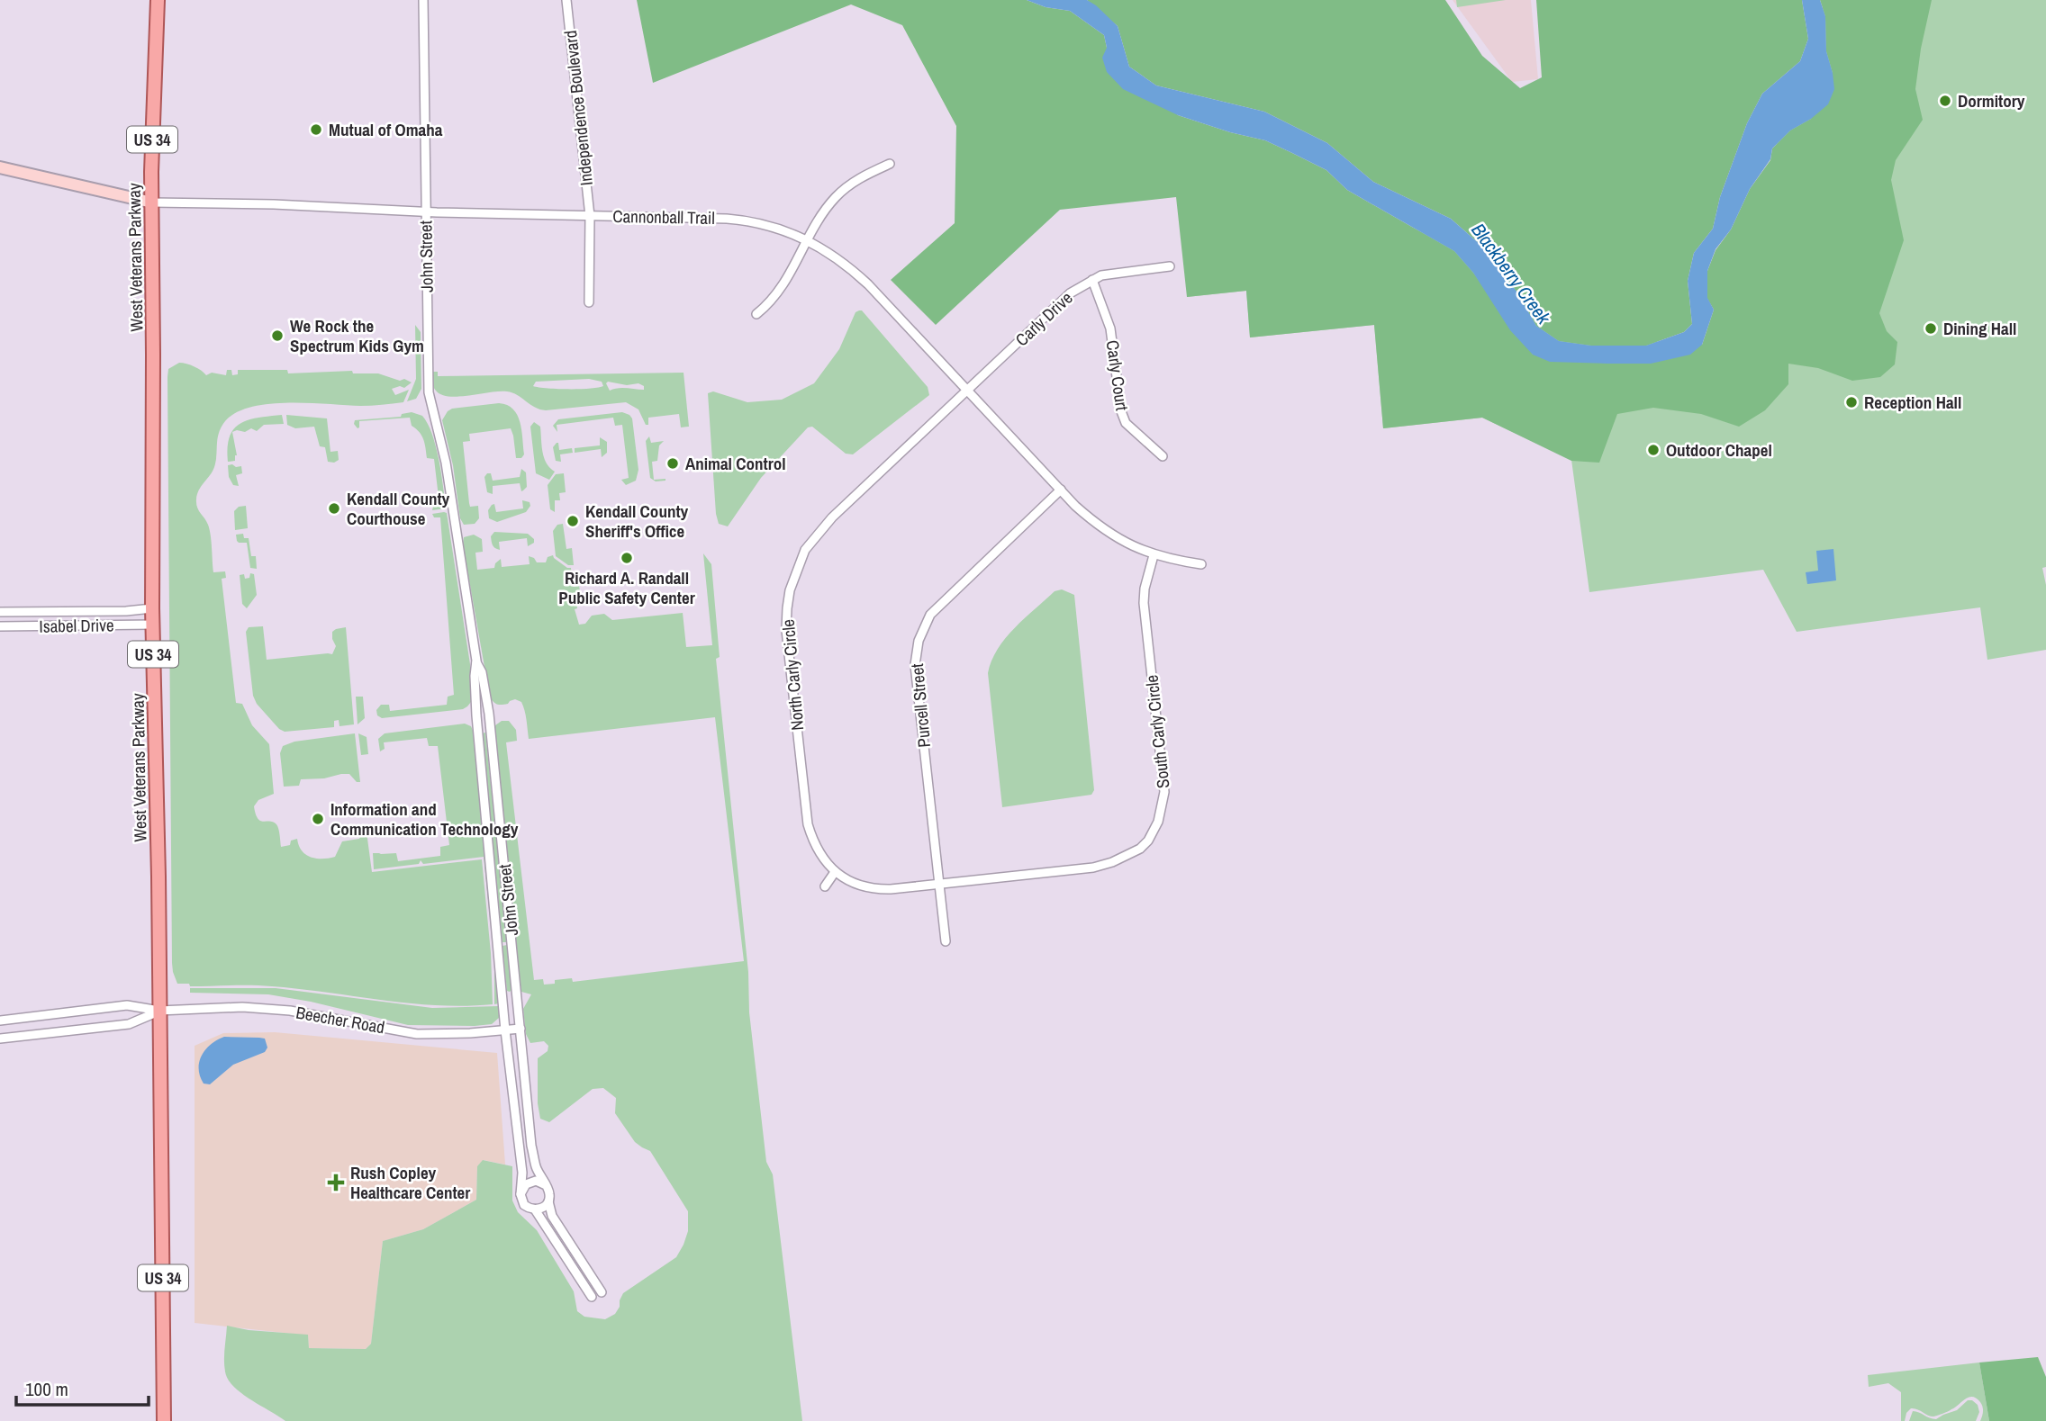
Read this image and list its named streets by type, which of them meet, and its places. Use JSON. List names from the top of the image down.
{
  "streets": {
    "main road": ["US 34", "Cannonball Trail", "West Veterans Parkway"],
    "street": [
      "Independence Boulevard",
      "John Street",
      "Carly Drive",
      "Carly Court",
      "Isabel Drive",
      "North Carly Circle",
      "Purcell Street",
      "South Carly Circle",
      "Beecher Road"
    ]
  },
  "crossings": [
    ["Independence Boulevard", "Cannonball Trail"],
    ["Cannonball Trail", "John Street"],
    ["Cannonball Trail", "West Veterans Parkway"],
    ["Cannonball Trail", "Carly Drive"],
    ["Cannonball Trail", "North Carly Circle"],
    ["Cannonball Trail", "Purcell Street"],
    ["Cannonball Trail", "South Carly Circle"],
    ["John Street", "Beecher Road"],
    ["West Veterans Parkway", "Isabel Drive"],
    ["West Veterans Parkway", "Beecher Road"],
    ["Carly Drive", "Carly Court"],
    ["Carly Drive", "North Carly Circle"],
    ["North Carly Circle", "Purcell Street"],
    ["North Carly Circle", "South Carly Circle"],
    ["Purcell Street", "South Carly Circle"]
  ],
  "water": ["Blackberry Creek"],
  "places": {
    "other": [
      "Dormitory",
      "Mutual of Omaha",
      "Dining Hall",
      "We Rock the Spectrum Kids Gym",
      "Reception Hall",
      "Outdoor Chapel",
      "Animal Control",
      "Kendall County Courthouse",
      "Kendall County Sheriff's Office",
      "Richard A. Randall Public Safety Center",
      "Information and Communication Technology"
    ],
    "health": ["Rush Copley Healthcare Center"]
  },
  "scale_bar": "100 m"
}
